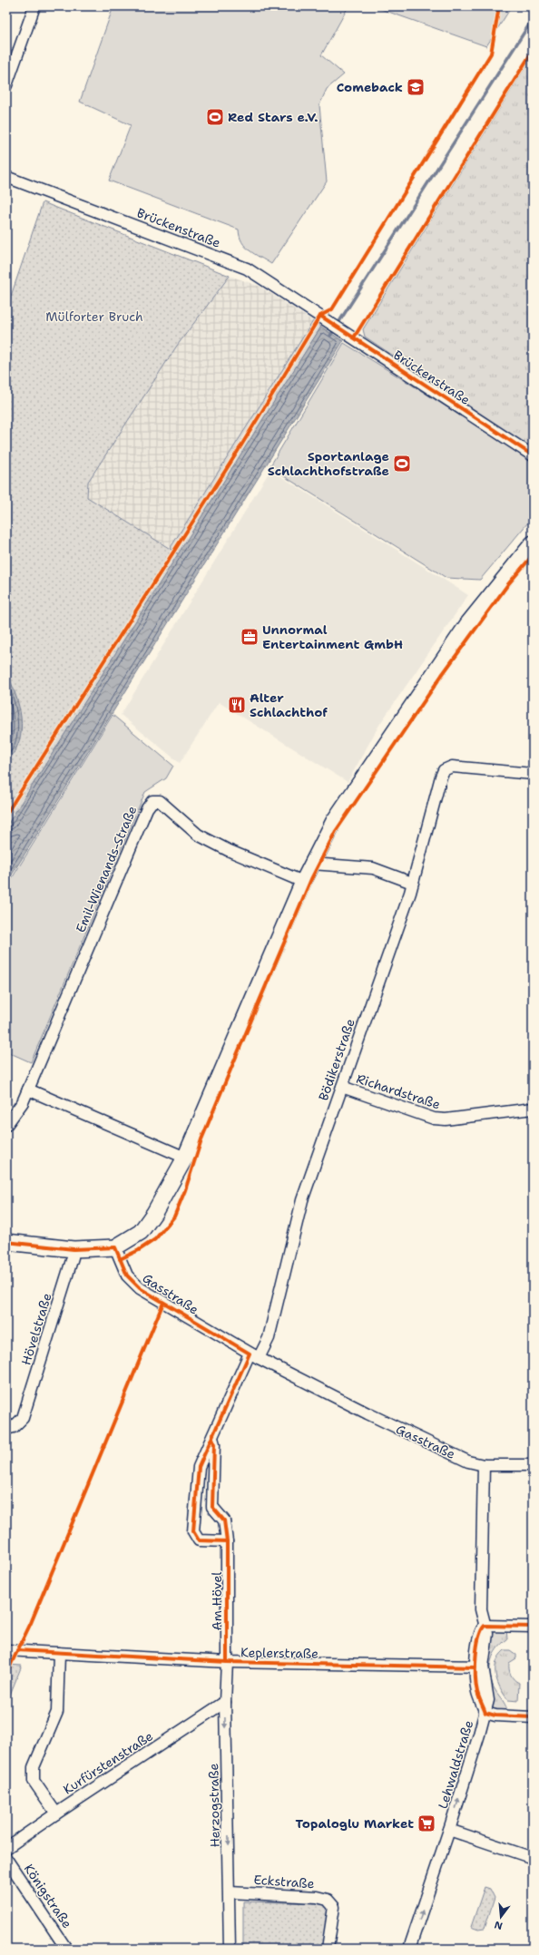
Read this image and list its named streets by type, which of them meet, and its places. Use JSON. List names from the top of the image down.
{
  "streets": {
    "street": [
      "Brückenstraße",
      "Emil-Wienands-Straße",
      "Bödikerstraße",
      "Richardstraße",
      "Gasstraße",
      "Hövelstraße",
      "Am Hövel",
      "Keplerstraße",
      "Kurfürstenstraße",
      "Lehwaldstraße",
      "Herzogstraße",
      "Eckstraße",
      "Königstraße"
    ]
  },
  "crossings": [
    ["Bödikerstraße", "Richardstraße"],
    ["Bödikerstraße", "Gasstraße"],
    ["Bödikerstraße", "Am Hövel"],
    ["Gasstraße", "Am Hövel"],
    ["Am Hövel", "Keplerstraße"],
    ["Am Hövel", "Herzogstraße"],
    ["Keplerstraße", "Lehwaldstraße"],
    ["Keplerstraße", "Herzogstraße"],
    ["Kurfürstenstraße", "Herzogstraße"],
    ["Herzogstraße", "Eckstraße"]
  ],
  "one_way": ["Lehwaldstraße", "Herzogstraße"],
  "parks": ["Mülforter Bruch"],
  "places": {
    "school or university": ["Comeback"],
    "sports": ["Red Stars e.V.", "Sportanlage Schlachthofstraße"],
    "office": ["Unnormal Entertainment GmbH"],
    "restaurant": ["Alter Schlachthof"],
    "supermarket": ["Topaloglu Market"]
  },
  "north": "bottom"
}
